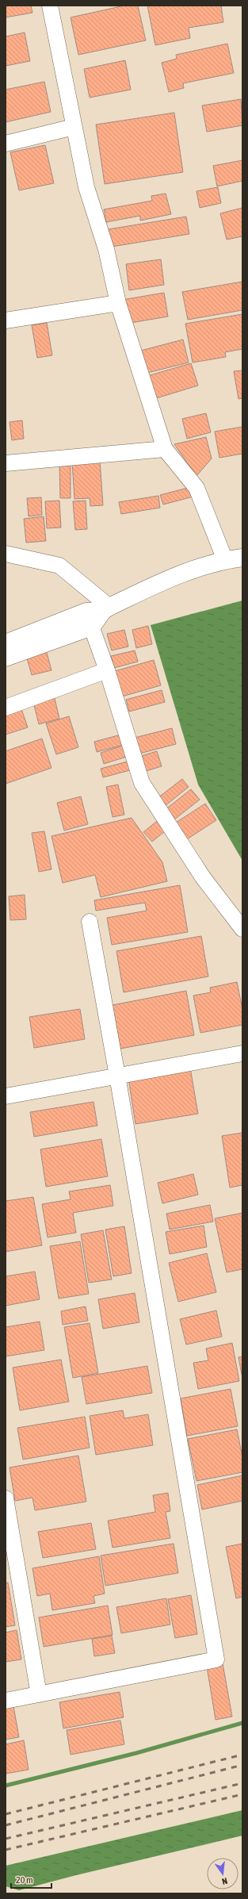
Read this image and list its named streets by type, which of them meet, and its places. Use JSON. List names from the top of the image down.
{
  "scale_bar": "20 m",
  "north": "bottom"
}
